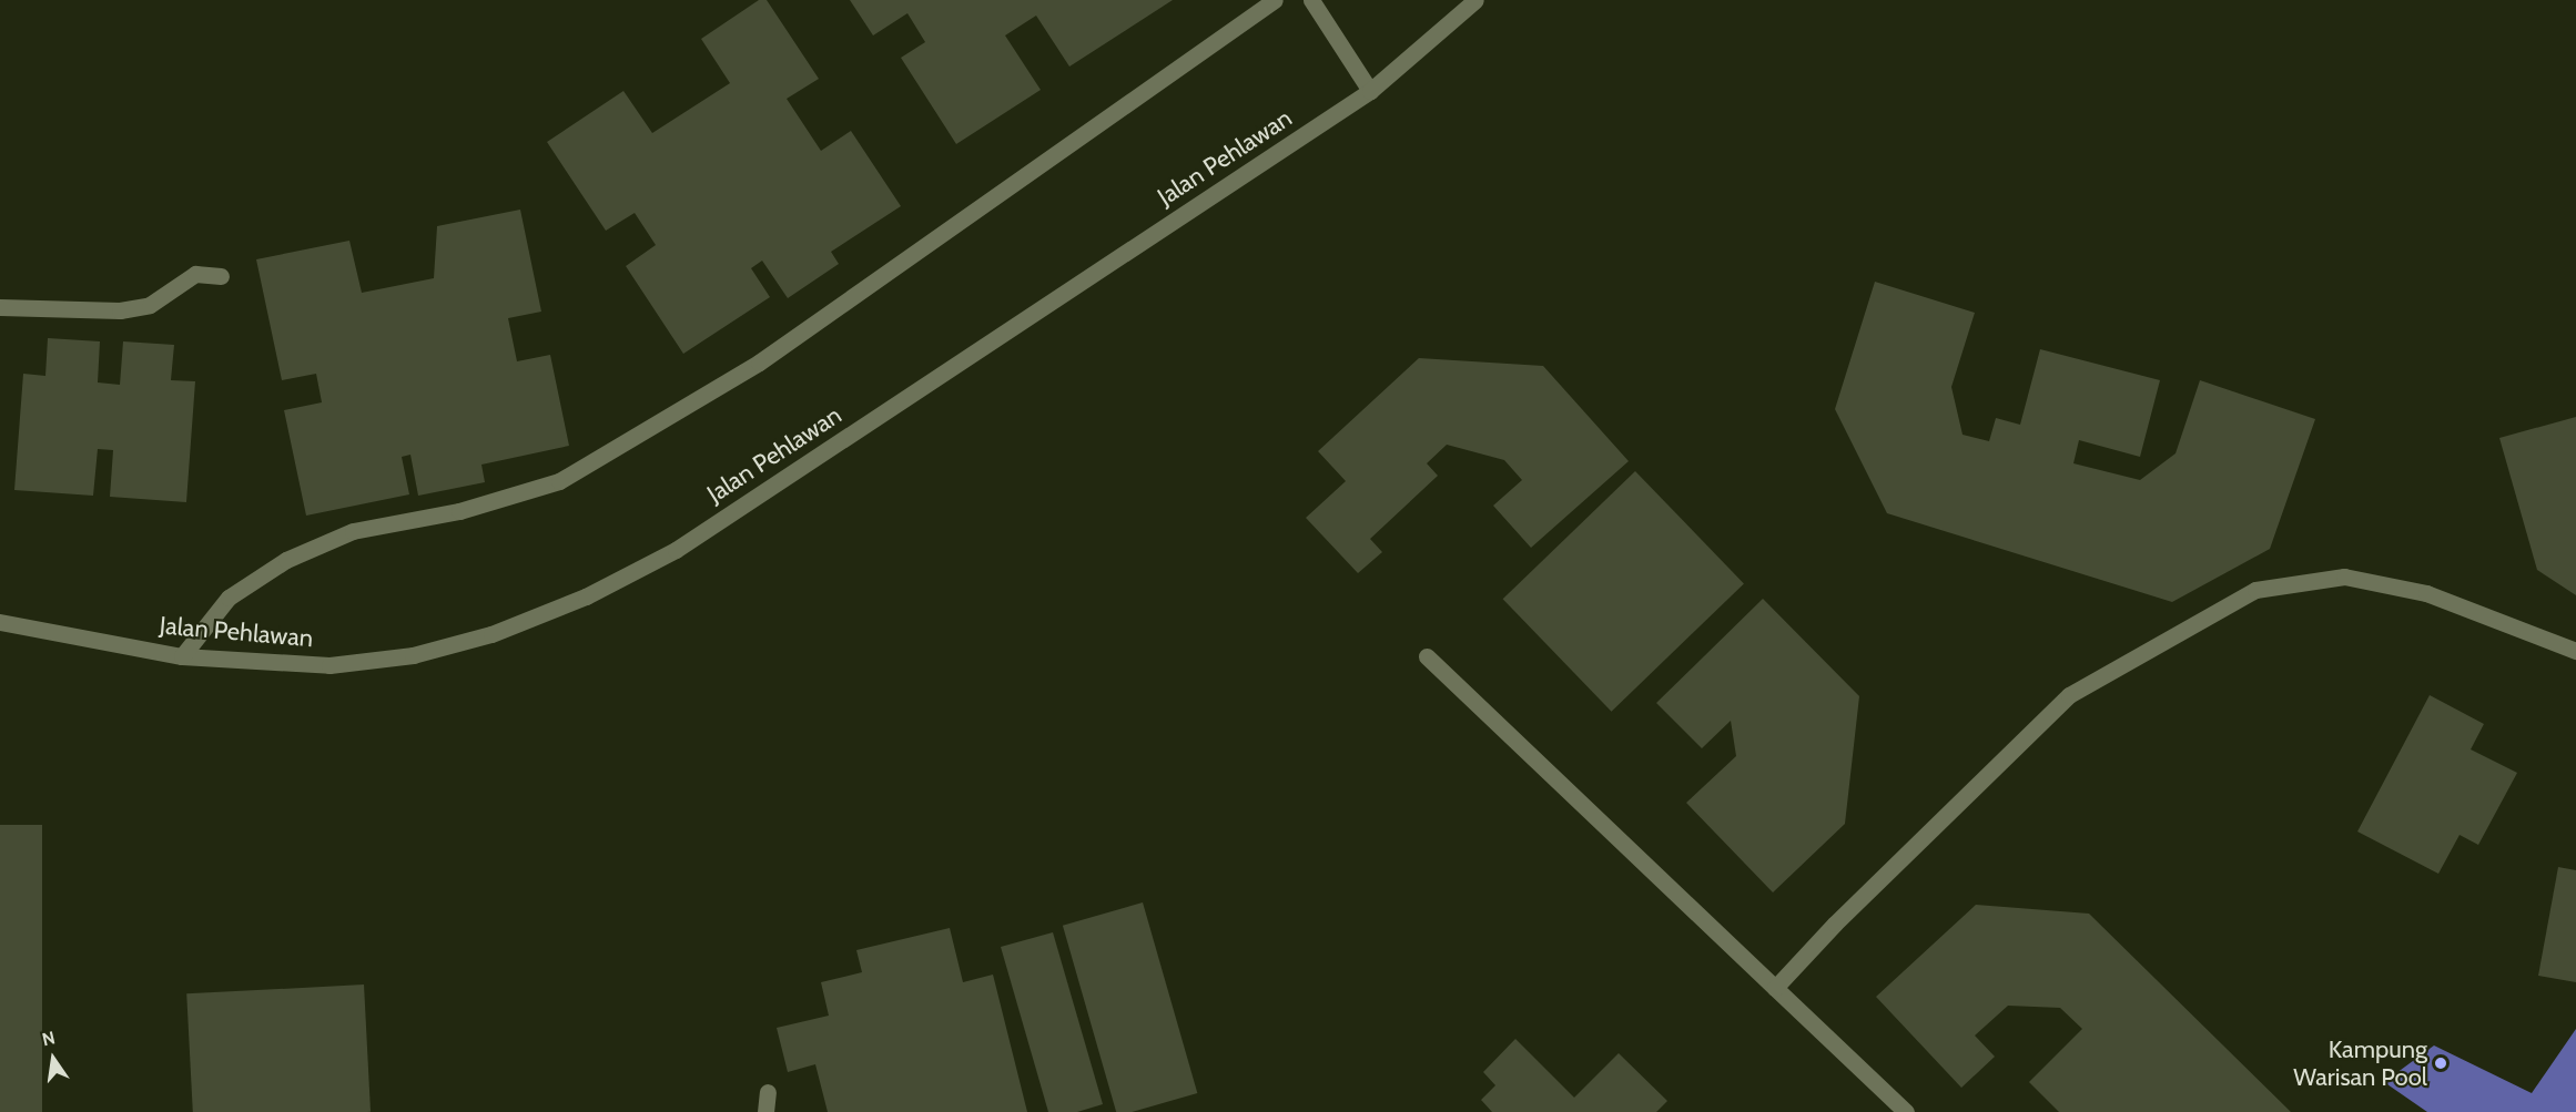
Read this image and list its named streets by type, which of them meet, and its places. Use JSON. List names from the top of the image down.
{
  "streets": {
    "street": ["Jalan Pehlawan"]
  },
  "places": ["Kampung Warisan Pool"],
  "north": "top"
}
